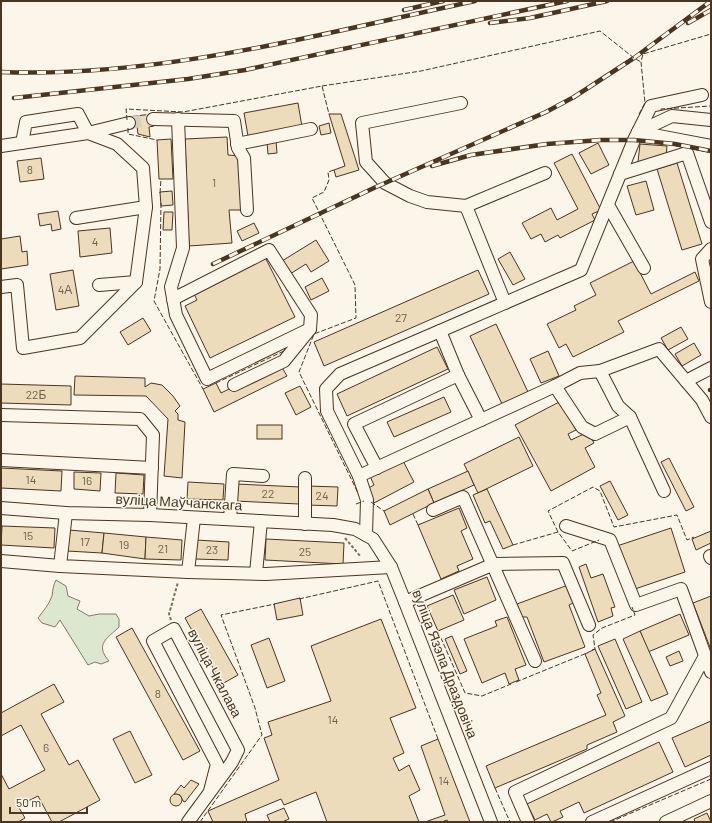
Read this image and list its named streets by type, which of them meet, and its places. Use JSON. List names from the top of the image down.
{
  "streets": {
    "street": ["вуліца Маўчанскага", "вуліца Язэпа Драздовіча", "вуліца Чкалава"]
  },
  "crossings": [
    ["вуліца Маўчанскага", "вуліца Язэпа Драздовіча"]
  ],
  "house_numbers": [
    "8",
    "1",
    "4",
    "4А",
    "27",
    "22Б",
    "14",
    "16",
    "22",
    "24",
    "15",
    "17",
    "19",
    "21",
    "23",
    "25",
    "8",
    "14",
    "6",
    "14"
  ],
  "scale_bar": "50 m"
}
